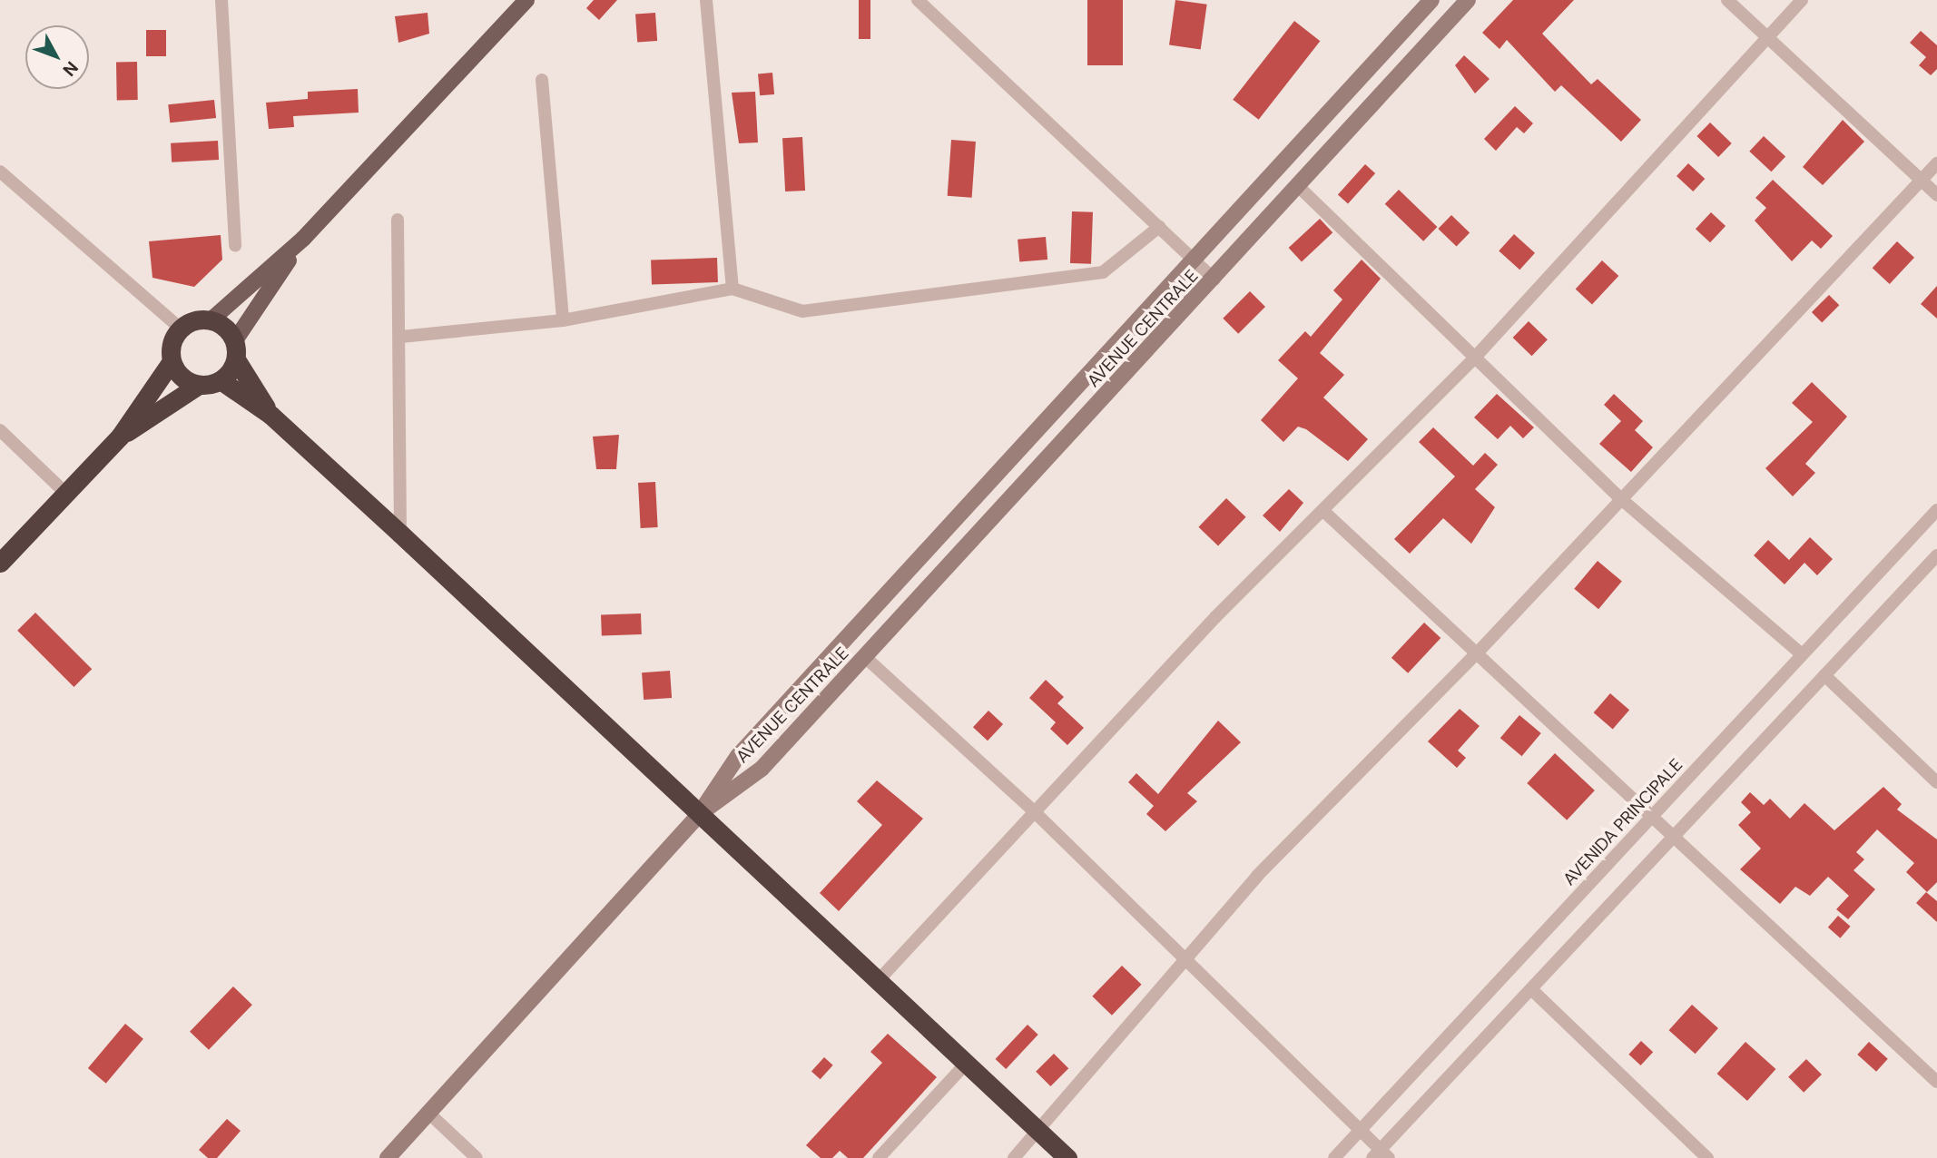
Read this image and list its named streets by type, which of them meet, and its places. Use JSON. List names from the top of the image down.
{
  "streets": {
    "street": ["AVENUE CENTRALE", "AVENIDA PRINCIPALE"]
  },
  "north": "bottom right"
}
